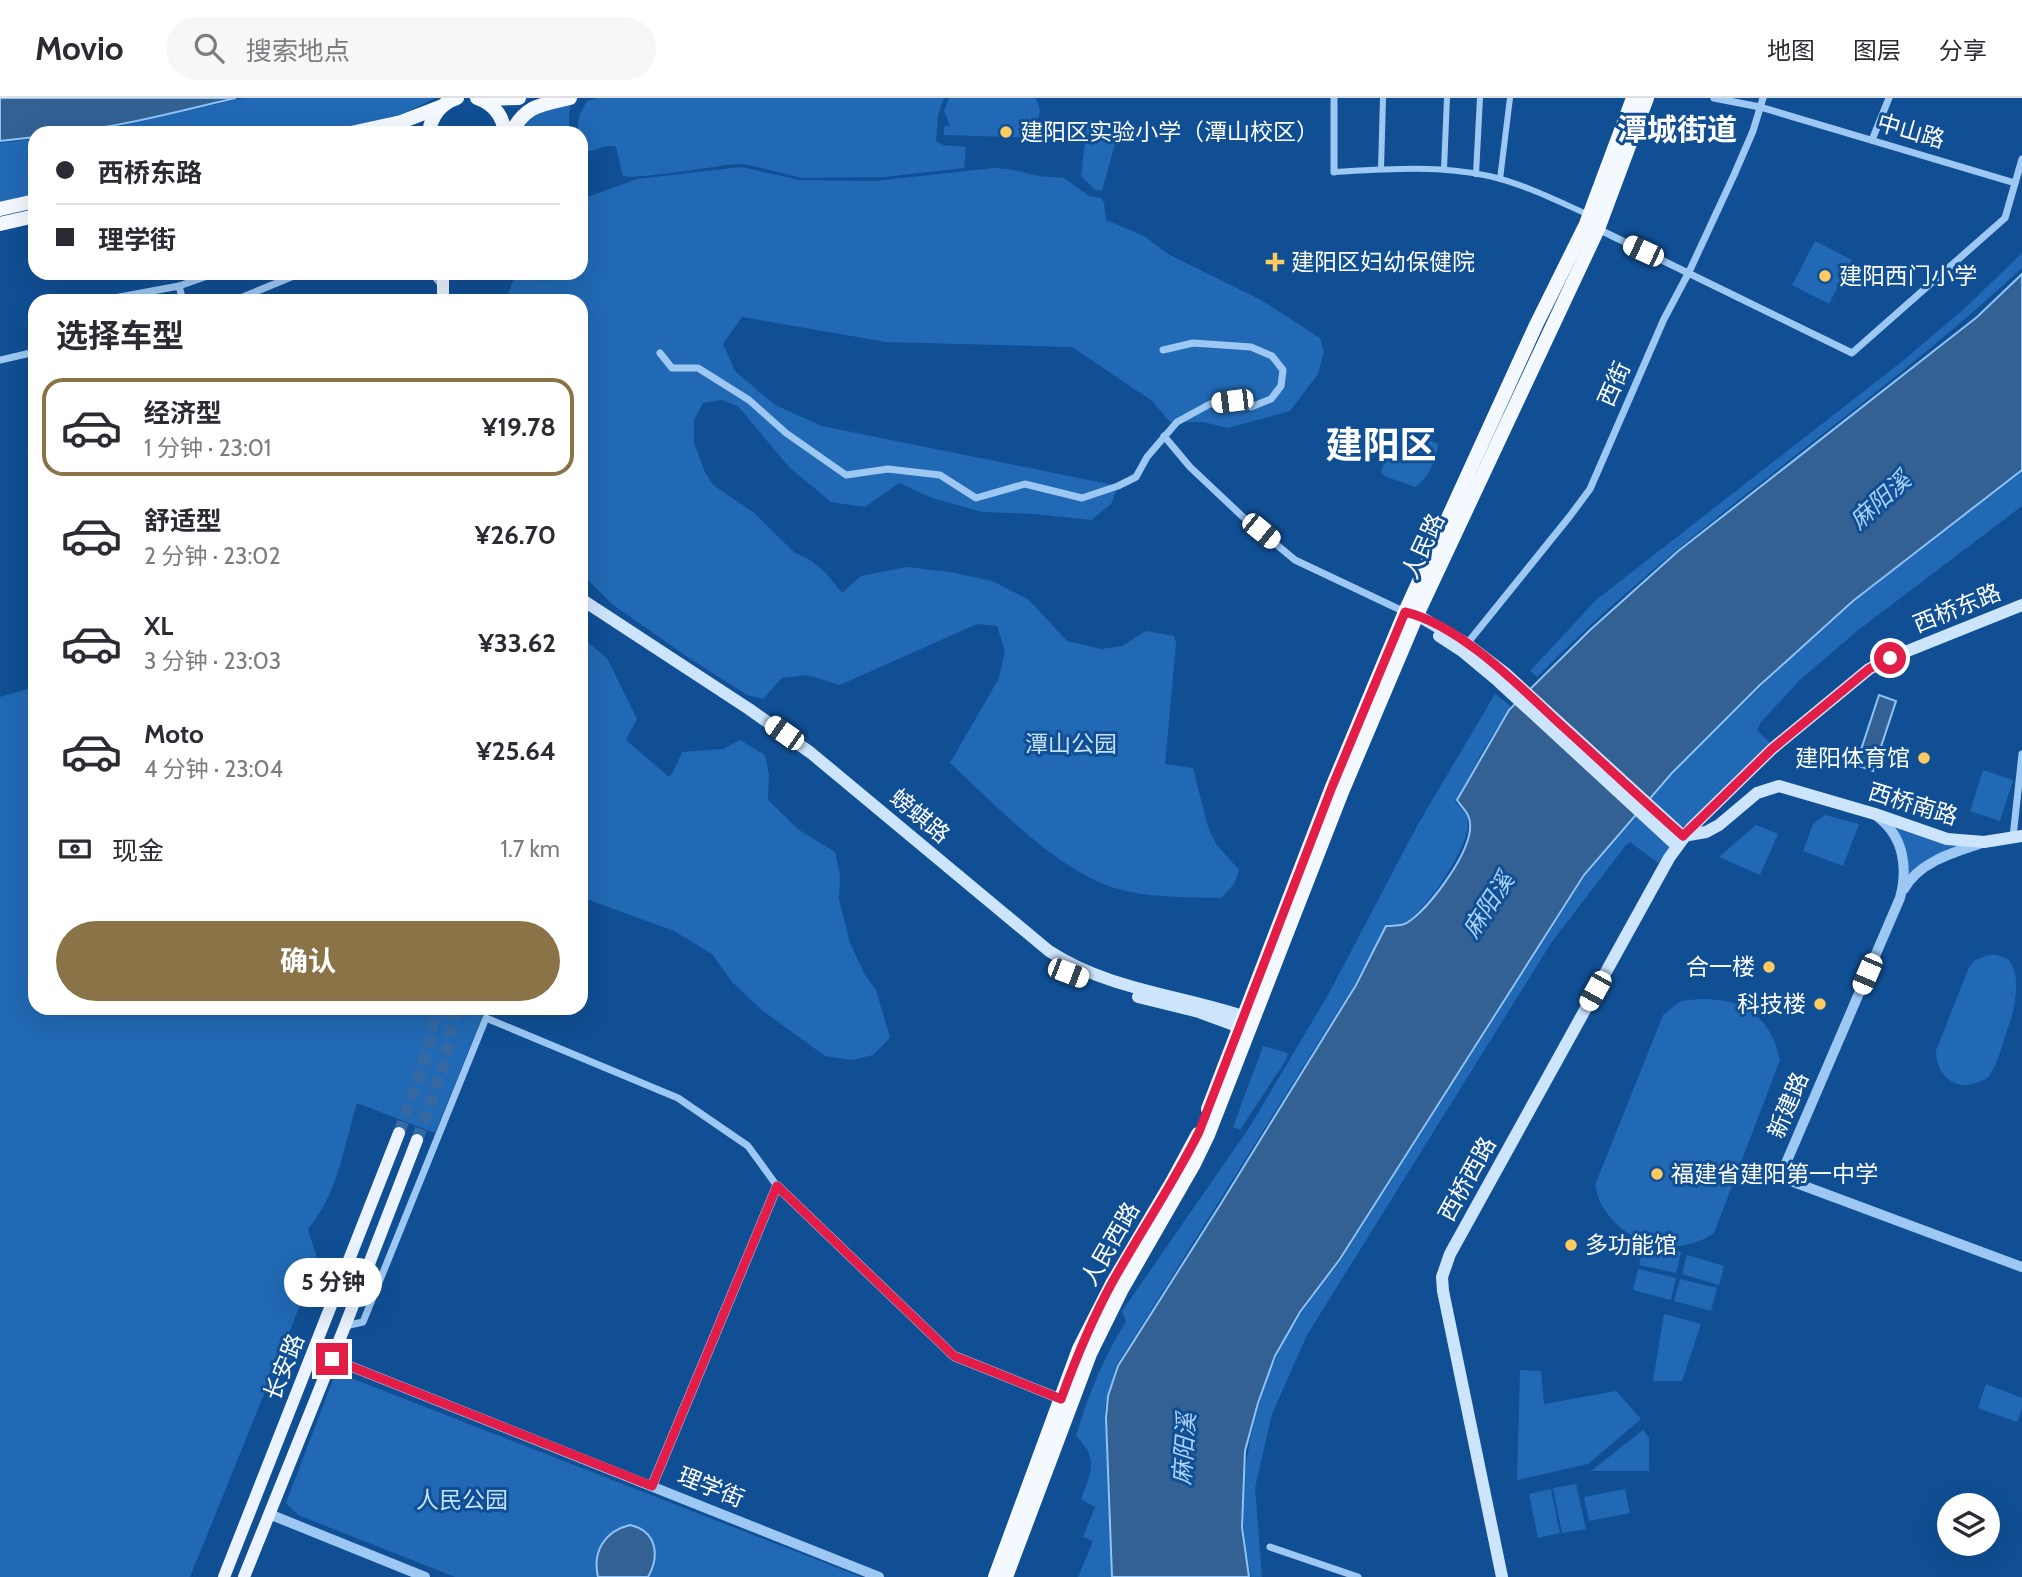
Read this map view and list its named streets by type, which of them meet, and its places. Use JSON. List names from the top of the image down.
{
  "streets": {
    "highway": ["人民路", "人民西路"],
    "main road": [
      "西桥东路",
      "西桥南路",
      "螃蜞路",
      "西桥西路",
      "长安路"
    ],
    "street": [
      "中山路",
      "西街",
      "新建路",
      "理学街"
    ]
  },
  "crossings": [
    ["中山路", "西街"],
    ["人民路", "螃蜞路"],
    ["人民路", "人民西路"],
    ["西桥东路", "西桥南路"],
    ["西桥东路", "西桥西路"],
    ["西桥南路", "新建路"],
    ["西桥南路", "西桥西路"],
    ["螃蜞路", "人民西路"],
    ["长安路", "理学街"]
  ],
  "districts": ["潭城街道", "建阳区"],
  "water": ["麻阳溪"],
  "parks": ["潭山公园", "人民公园"],
  "places": {
    "other": [
      "建阳区实验小学（潭山校区）",
      "建阳西门小学",
      "建阳体育馆",
      "合一楼",
      "科技楼",
      "福建省建阳第一中学",
      "多功能馆"
    ],
    "health": ["建阳区妇幼保健院"]
  },
  "page": {
    "header": "Movio",
    "search": "搜索地点",
    "nav": ["地图", "图层", "分享"],
    "banner": ["西桥东路", "理学街"],
    "heading": "选择车型",
    "list": [
      {
        "name": "经济型",
        "note": "1 分钟 · 23:01",
        "value": "¥19.78"
      },
      {
        "name": "舒适型",
        "note": "2 分钟 · 23:02",
        "value": "¥26.70"
      },
      {
        "name": "XL",
        "note": "3 分钟 · 23:03",
        "value": "¥33.62"
      },
      {
        "name": "Moto",
        "note": "4 分钟 · 23:04",
        "value": "¥25.64"
      }
    ],
    "pay": ["现金", "1.7 km"],
    "buttons": "确认",
    "bubble": "5 分钟"
  }
}
